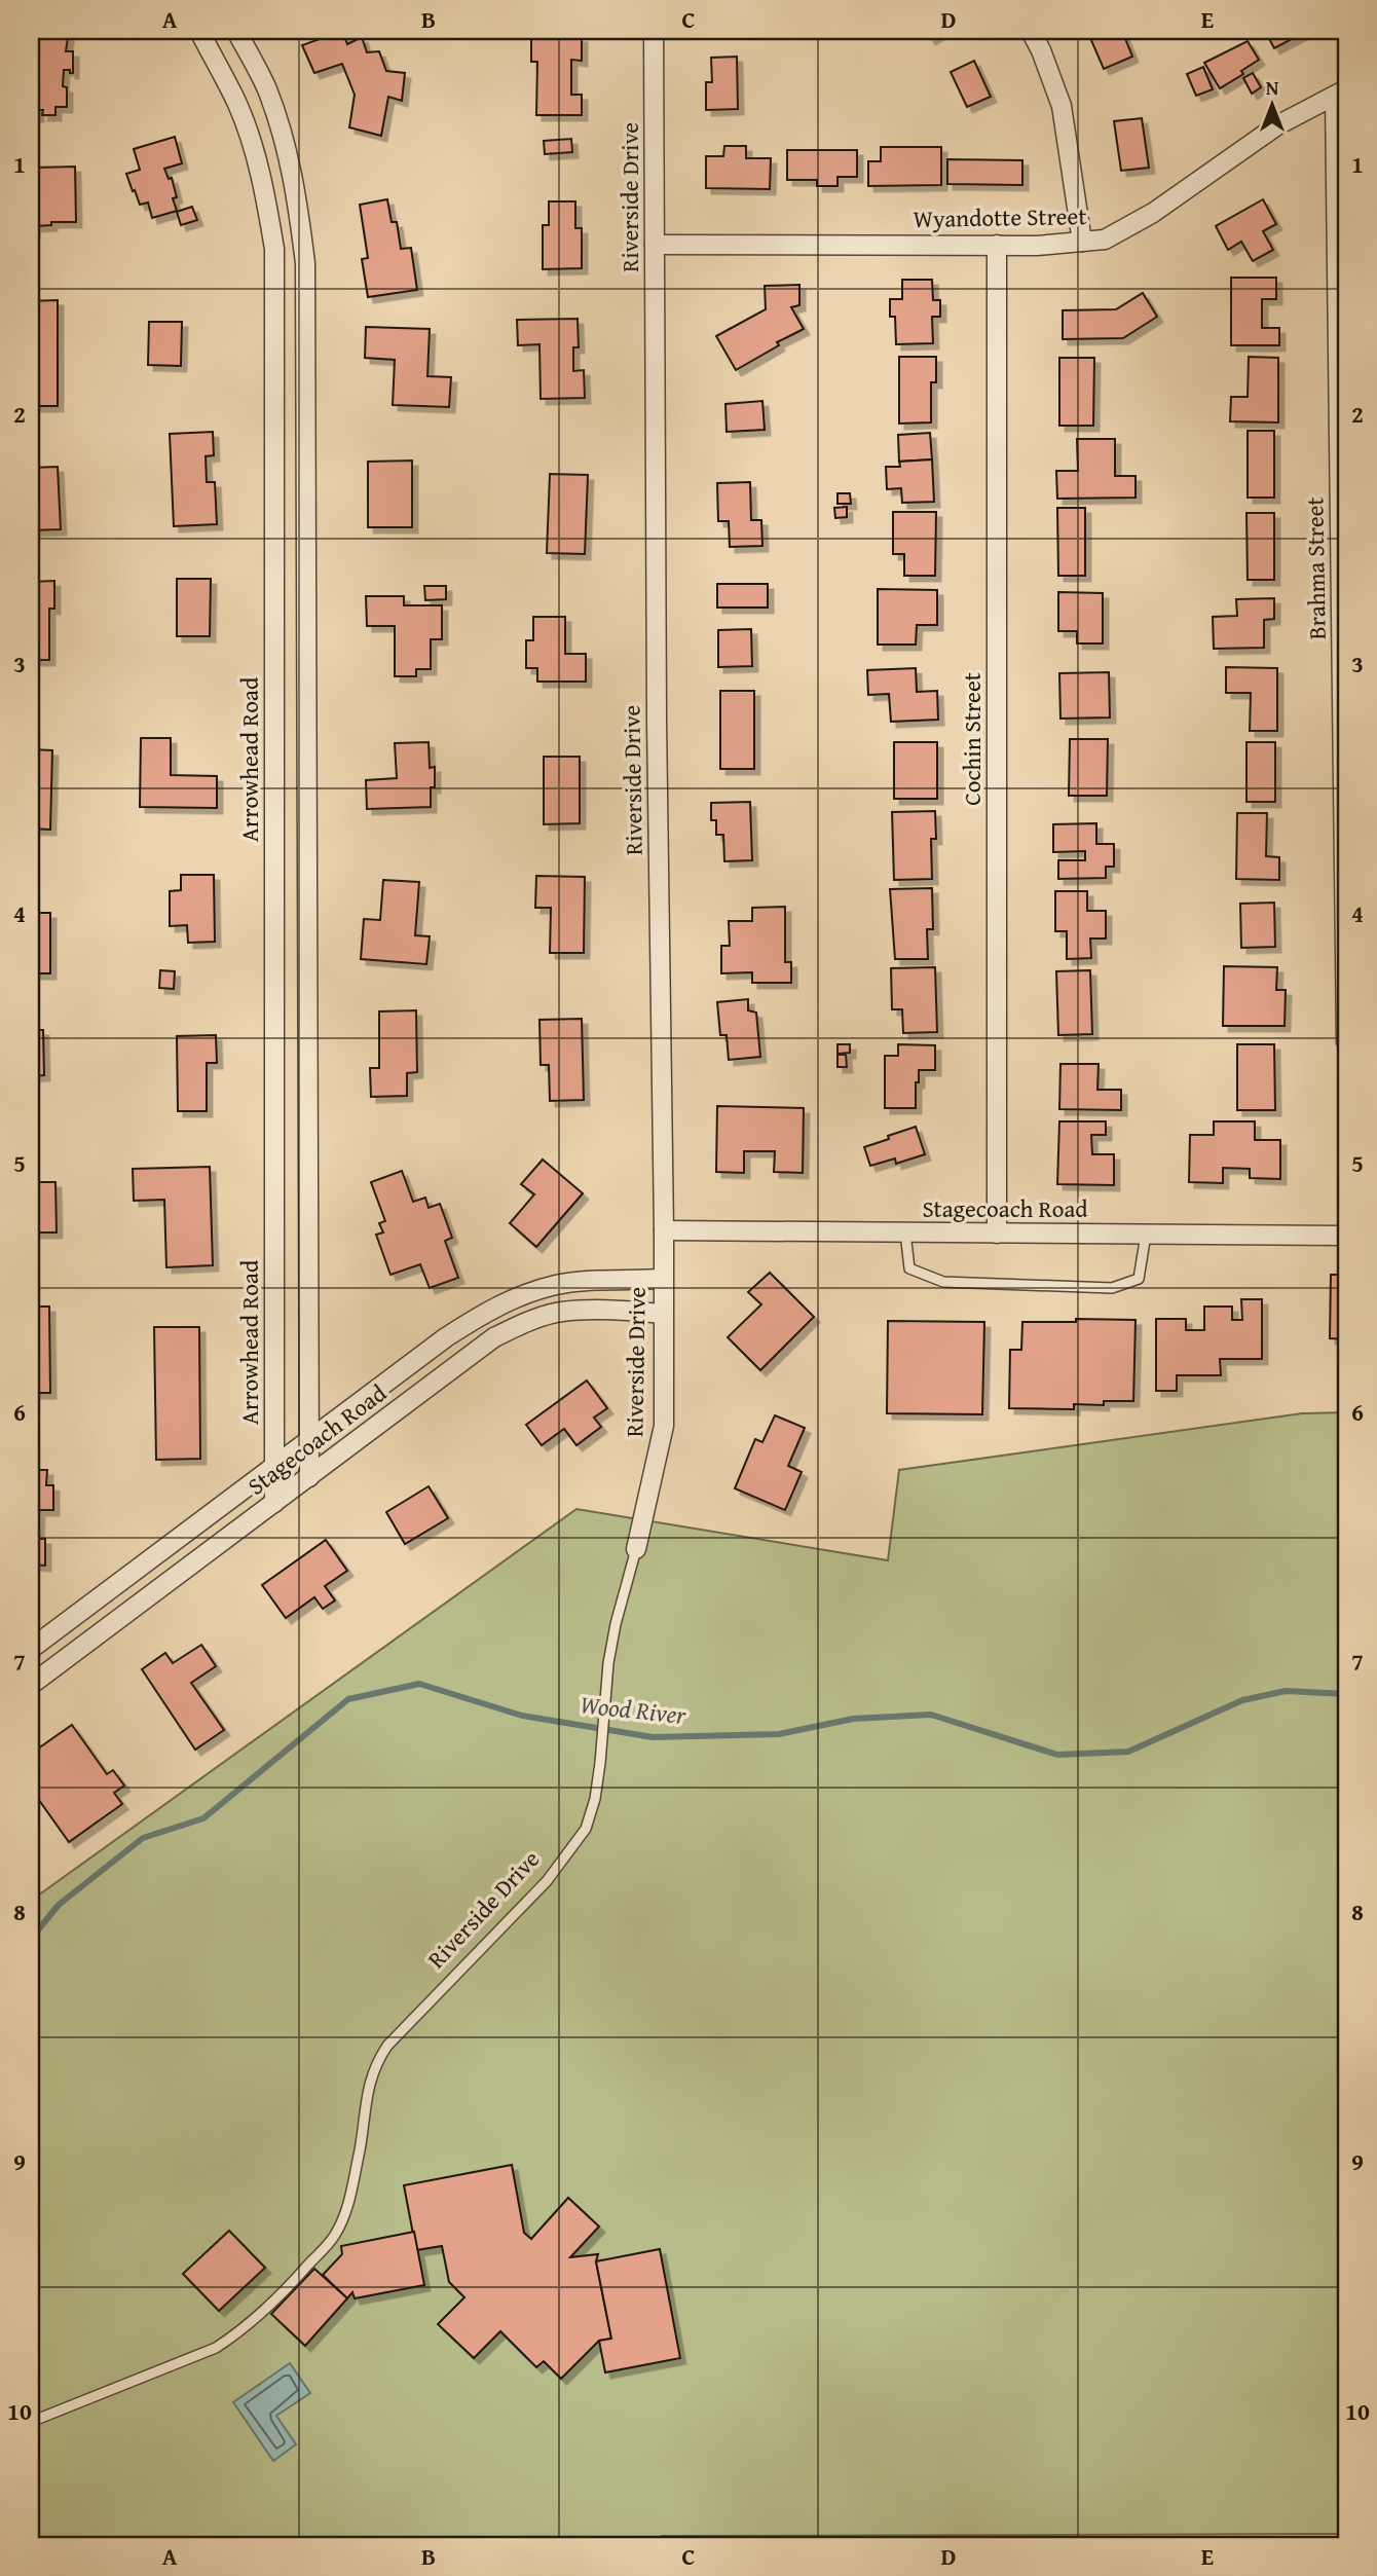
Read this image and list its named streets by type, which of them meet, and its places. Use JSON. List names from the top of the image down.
{
  "streets": {
    "street": [
      "Riverside Drive",
      "Wyandotte Street",
      "Brahma Street",
      "Cochin Street",
      "Arrowhead Road",
      "Stagecoach Road"
    ]
  },
  "crossings": [
    ["Riverside Drive", "Wyandotte Street"],
    ["Riverside Drive", "Stagecoach Road"],
    ["Wyandotte Street", "Brahma Street"],
    ["Wyandotte Street", "Cochin Street"],
    ["Cochin Street", "Stagecoach Road"],
    ["Arrowhead Road", "Stagecoach Road"]
  ],
  "water": ["Wood River"],
  "north": "top",
  "grid": {
    "columns": [
      "A",
      "B",
      "C",
      "D",
      "E"
    ],
    "rows": [
      "1",
      "2",
      "3",
      "4",
      "5",
      "6",
      "7",
      "8",
      "9",
      "10"
    ]
  }
}
